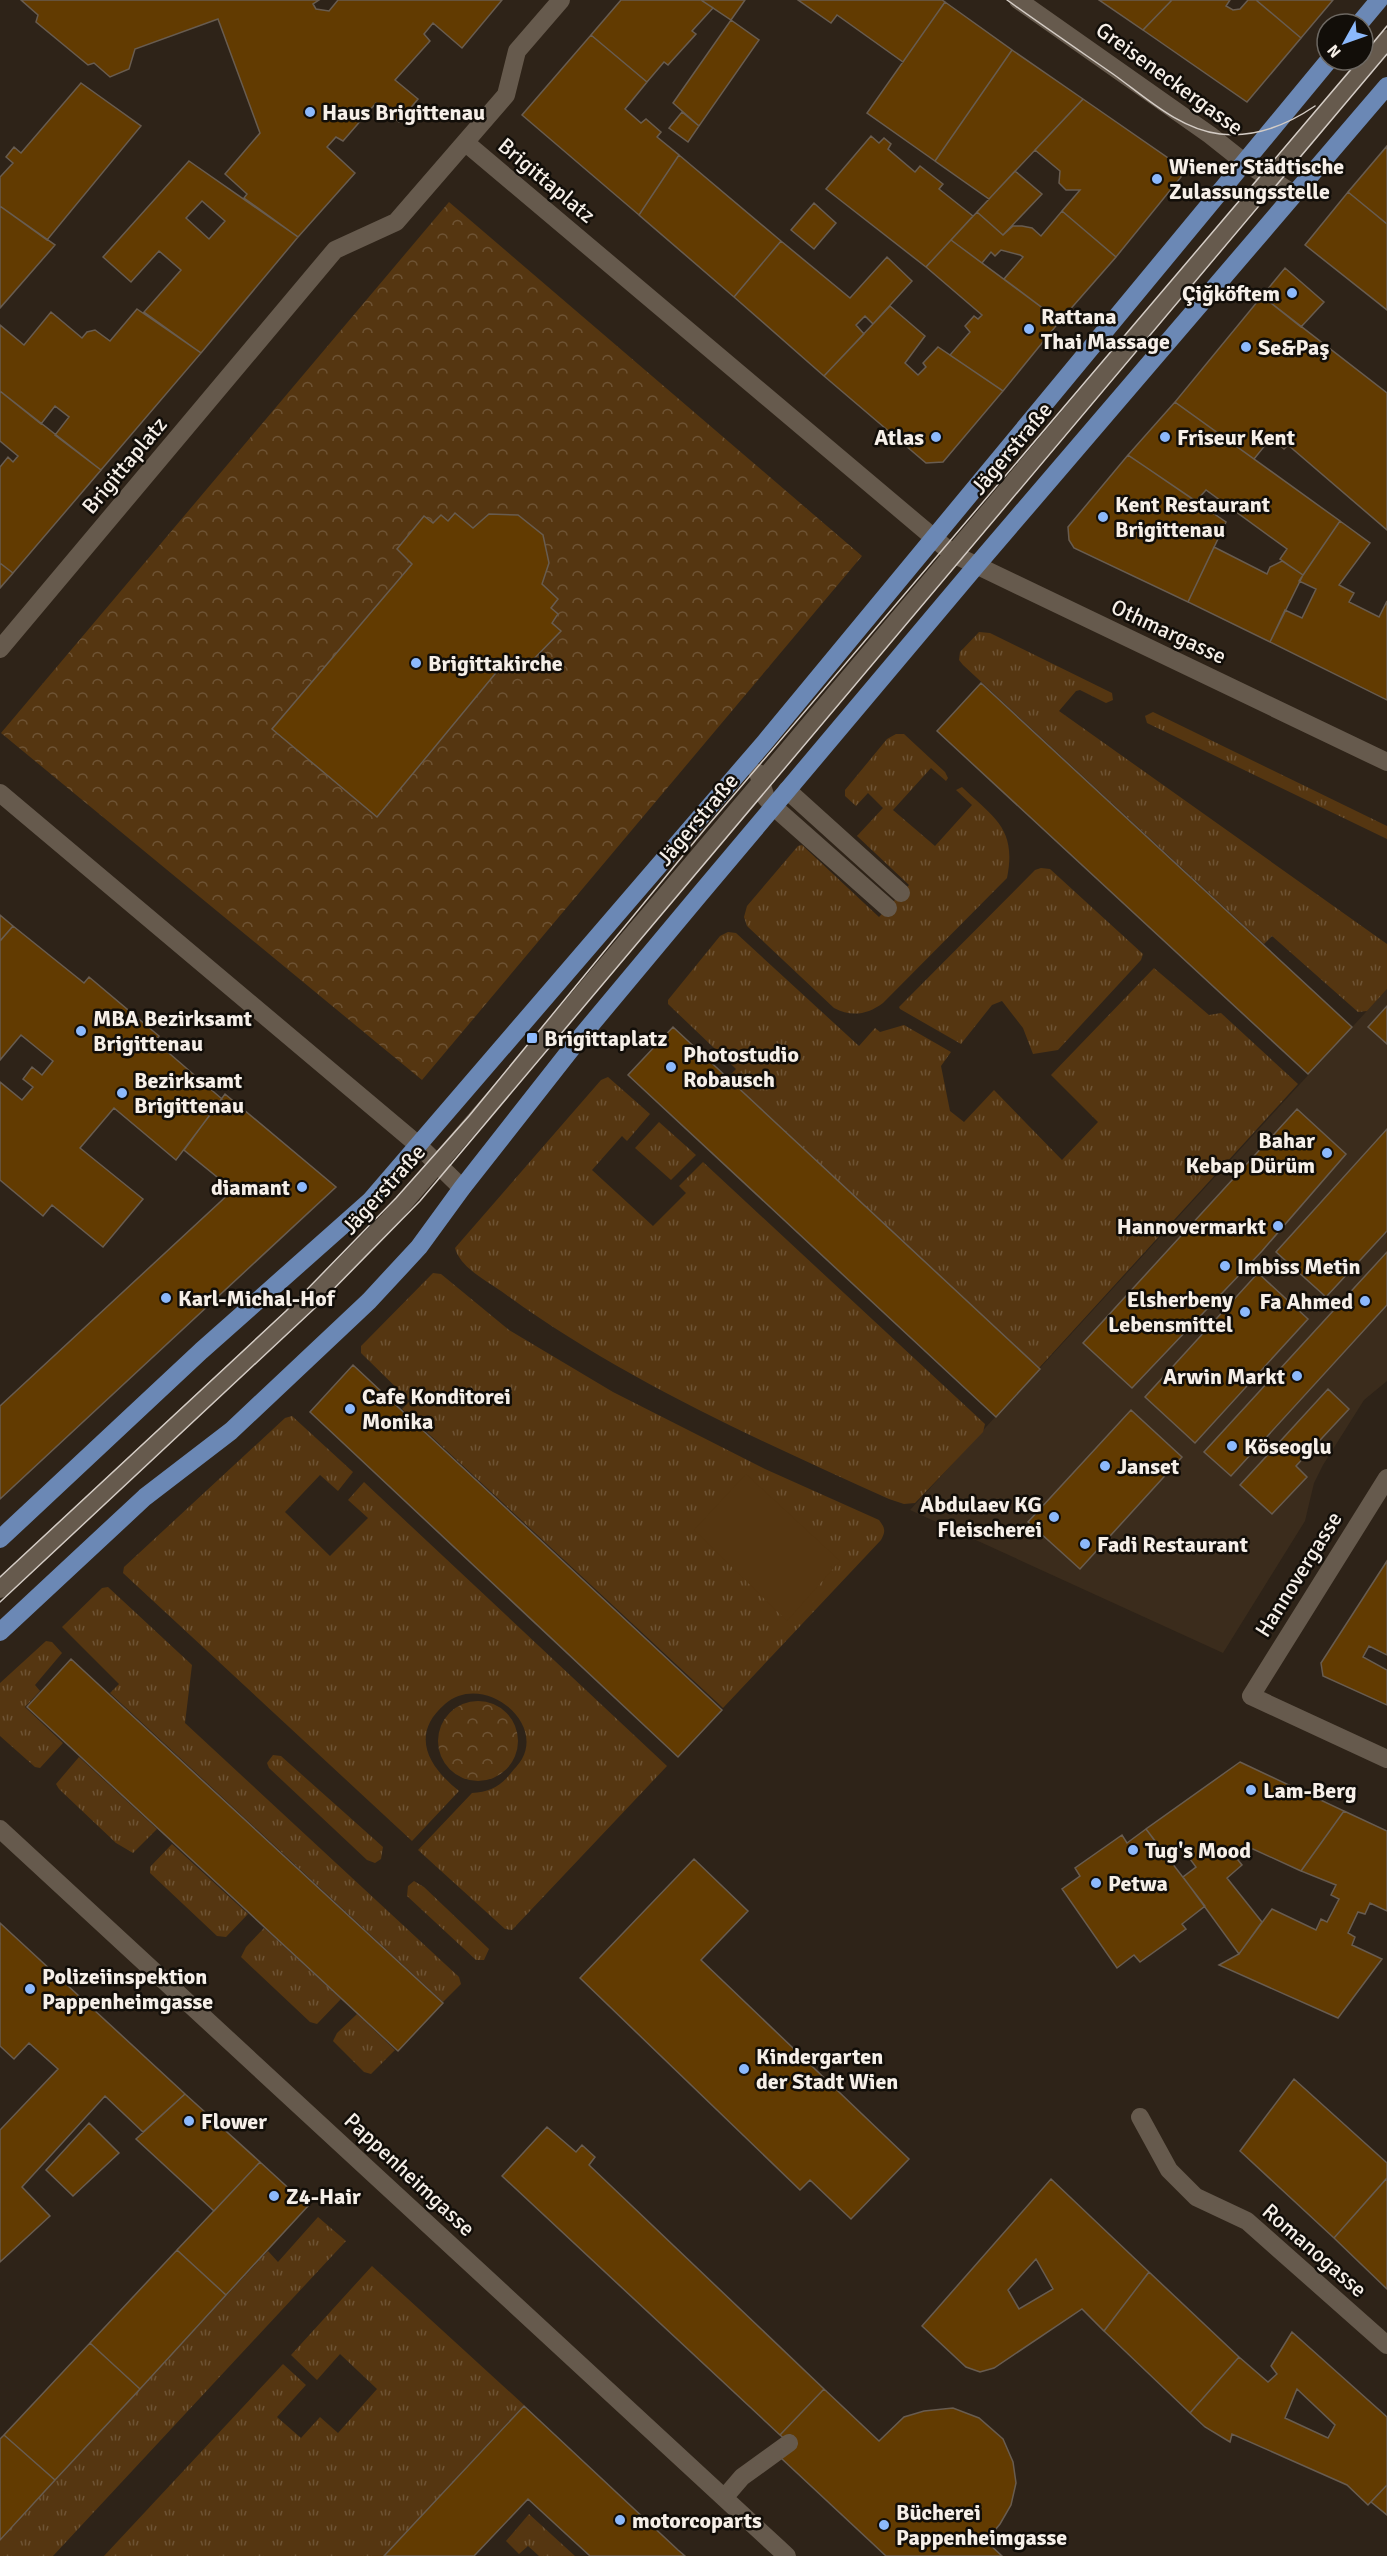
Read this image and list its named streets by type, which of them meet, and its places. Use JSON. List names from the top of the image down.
{
  "streets": {
    "main road": ["Jägerstraße"],
    "street": [
      "Greiseneckergasse",
      "Brigittaplatz",
      "Othmargasse",
      "Hannovergasse",
      "Pappenheimgasse",
      "Romanogasse"
    ]
  },
  "crossings": [
    ["Greiseneckergasse", "Jägerstraße"],
    ["Brigittaplatz", "Jägerstraße"],
    ["Brigittaplatz", "Othmargasse"],
    ["Jägerstraße", "Othmargasse"]
  ],
  "places": {
    "other": [
      "Haus Brigittenau",
      "Wiener Städtische Zulassungsstelle",
      "Çiğköftem",
      "Rattana Thai Massage",
      "Se&Paş",
      "Atlas",
      "Friseur Kent",
      "Kent Restaurant Brigittenau",
      "Brigittakirche",
      "MBA Bezirksamt Brigittenau",
      "Photostudio Robausch",
      "Bezirksamt Brigittenau",
      "Bahar Kebap Dürüm",
      "diamant",
      "Hannovermarkt",
      "Imbiss Metin",
      "Karl-Michal-Hof",
      "Fa Ahmed",
      "Elsherbeny Lebensmittel",
      "Arwin Markt",
      "Cafe Konditorei Monika",
      "Köseoglu",
      "Janset",
      "Abdulaev KG Fleischerei",
      "Fadi Restaurant",
      "Lam-Berg",
      "Tug's Mood",
      "Petwa",
      "Polizeiinspektion Pappenheimgasse",
      "Kindergarten der Stadt Wien",
      "Flower",
      "Z4-Hair",
      "motorcoparts",
      "Bücherei Pappenheimgasse"
    ],
    "transit": ["Brigittaplatz"]
  },
  "north": "bottom left"
}
